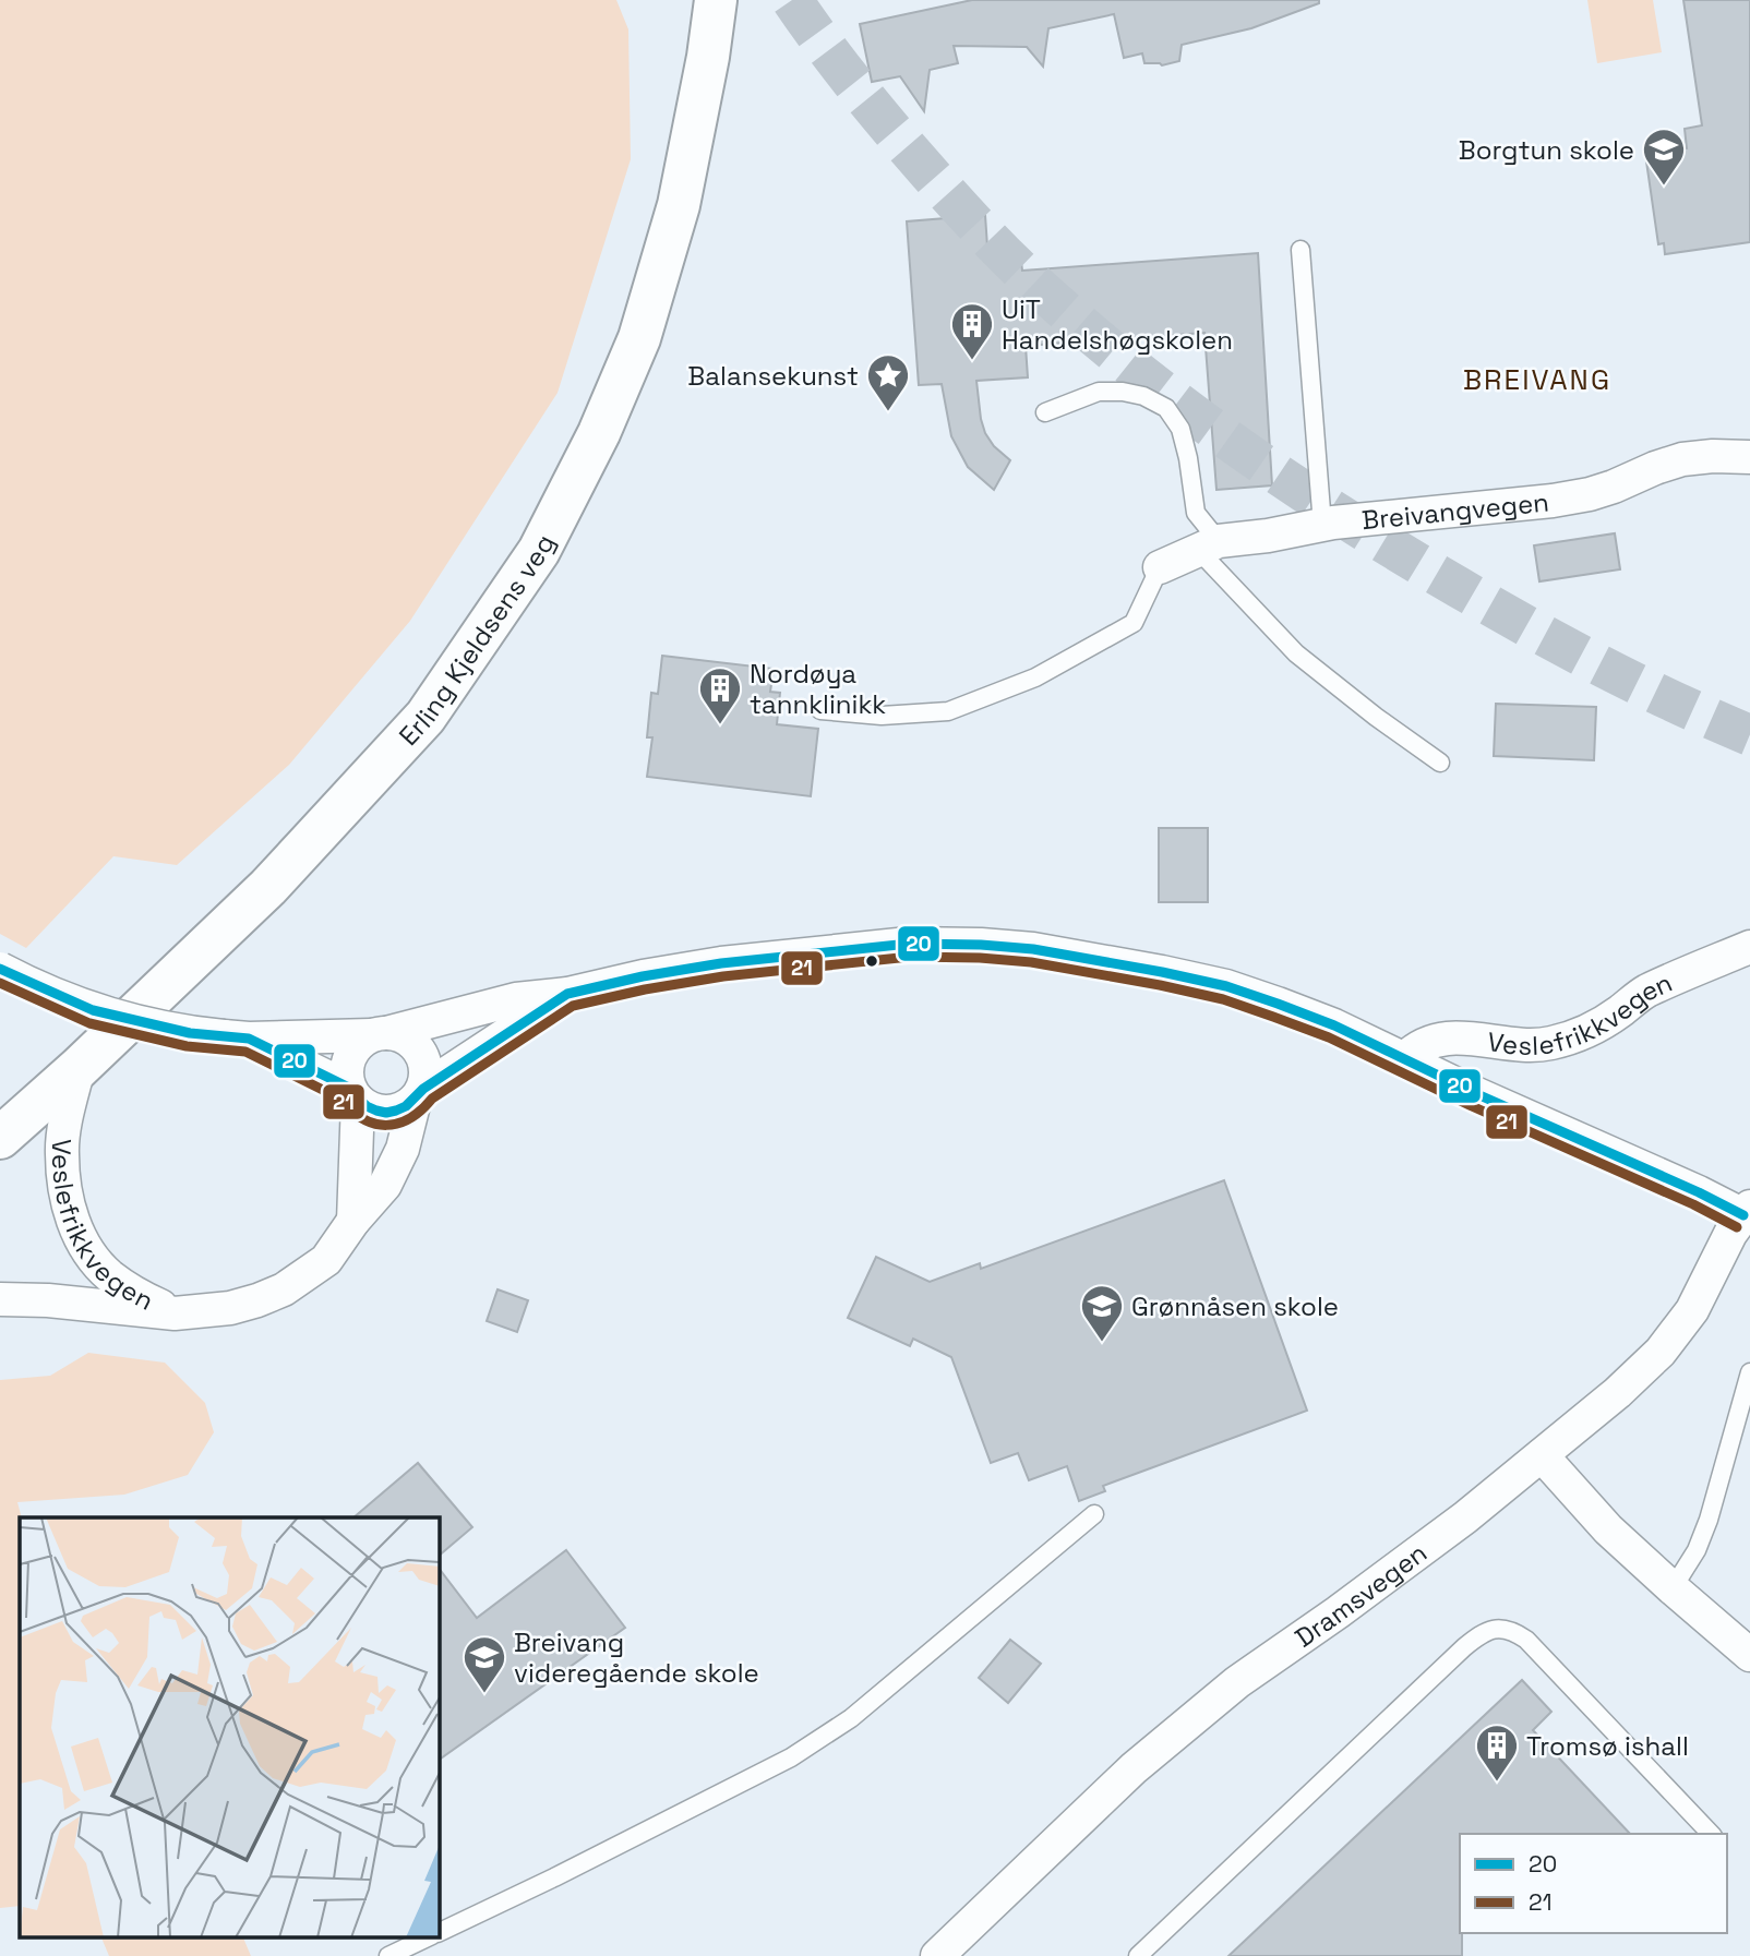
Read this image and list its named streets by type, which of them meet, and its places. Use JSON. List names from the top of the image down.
{
  "streets": {
    "highway": ["Erling Kjeldsens veg"],
    "street": ["Breivangvegen", "Veslefrikkvegen", "Dramsvegen"]
  },
  "crossings": [
    ["Erling Kjeldsens veg", "Veslefrikkvegen"]
  ],
  "districts": ["BREIVANG"],
  "places": {
    "school or university": ["Borgtun skole", "Grønnåsen skole", "Breivang videregående skole"],
    "building": ["UiT Handelshøgskolen", "Nordøya tannklinikk", "Tromsø ishall"],
    "place": ["Balansekunst"]
  },
  "lines": ["transit line 20", "transit line 21"],
  "legend": ["20", "21"]
}
